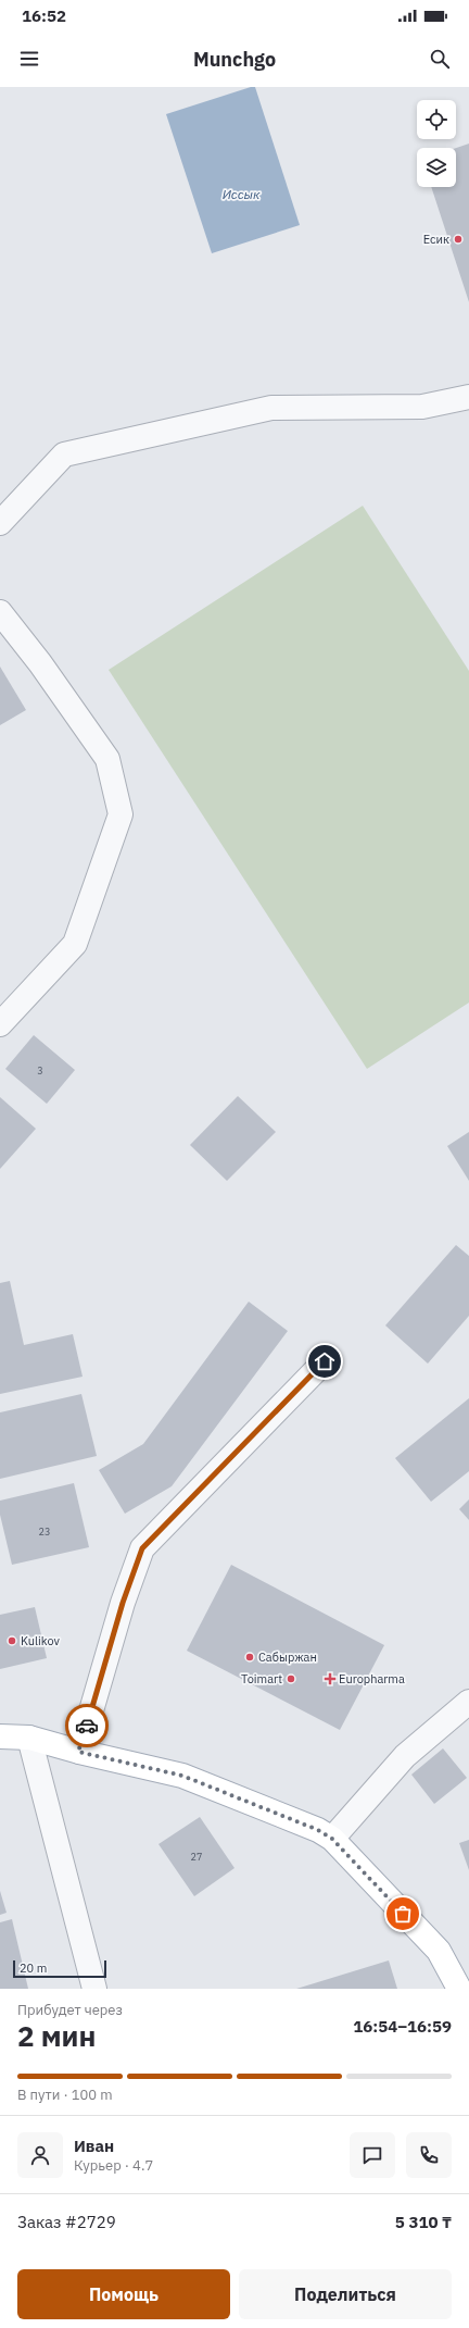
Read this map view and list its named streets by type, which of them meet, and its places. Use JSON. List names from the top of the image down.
{
  "water": ["Иссык"],
  "places": {
    "other": [
      "Есик",
      "Kulikov",
      "Сабыржан",
      "Toimart"
    ],
    "health": ["Europharma"]
  },
  "house_numbers": ["3", "23", "27"],
  "scale_bar": "20 m",
  "page": {
    "status": "16:52",
    "header": "Munchgo",
    "scale": "20 m",
    "heading": ["2 мин", "Прибудет через", "16:54–16:59"],
    "panel": [
      "Иван",
      "Курьер · 4.7",
      "Заказ #2729",
      "5 310 ₸"
    ],
    "bar": "В пути · 100 m",
    "buttons": ["Помощь", "Поделиться"]
  }
}
